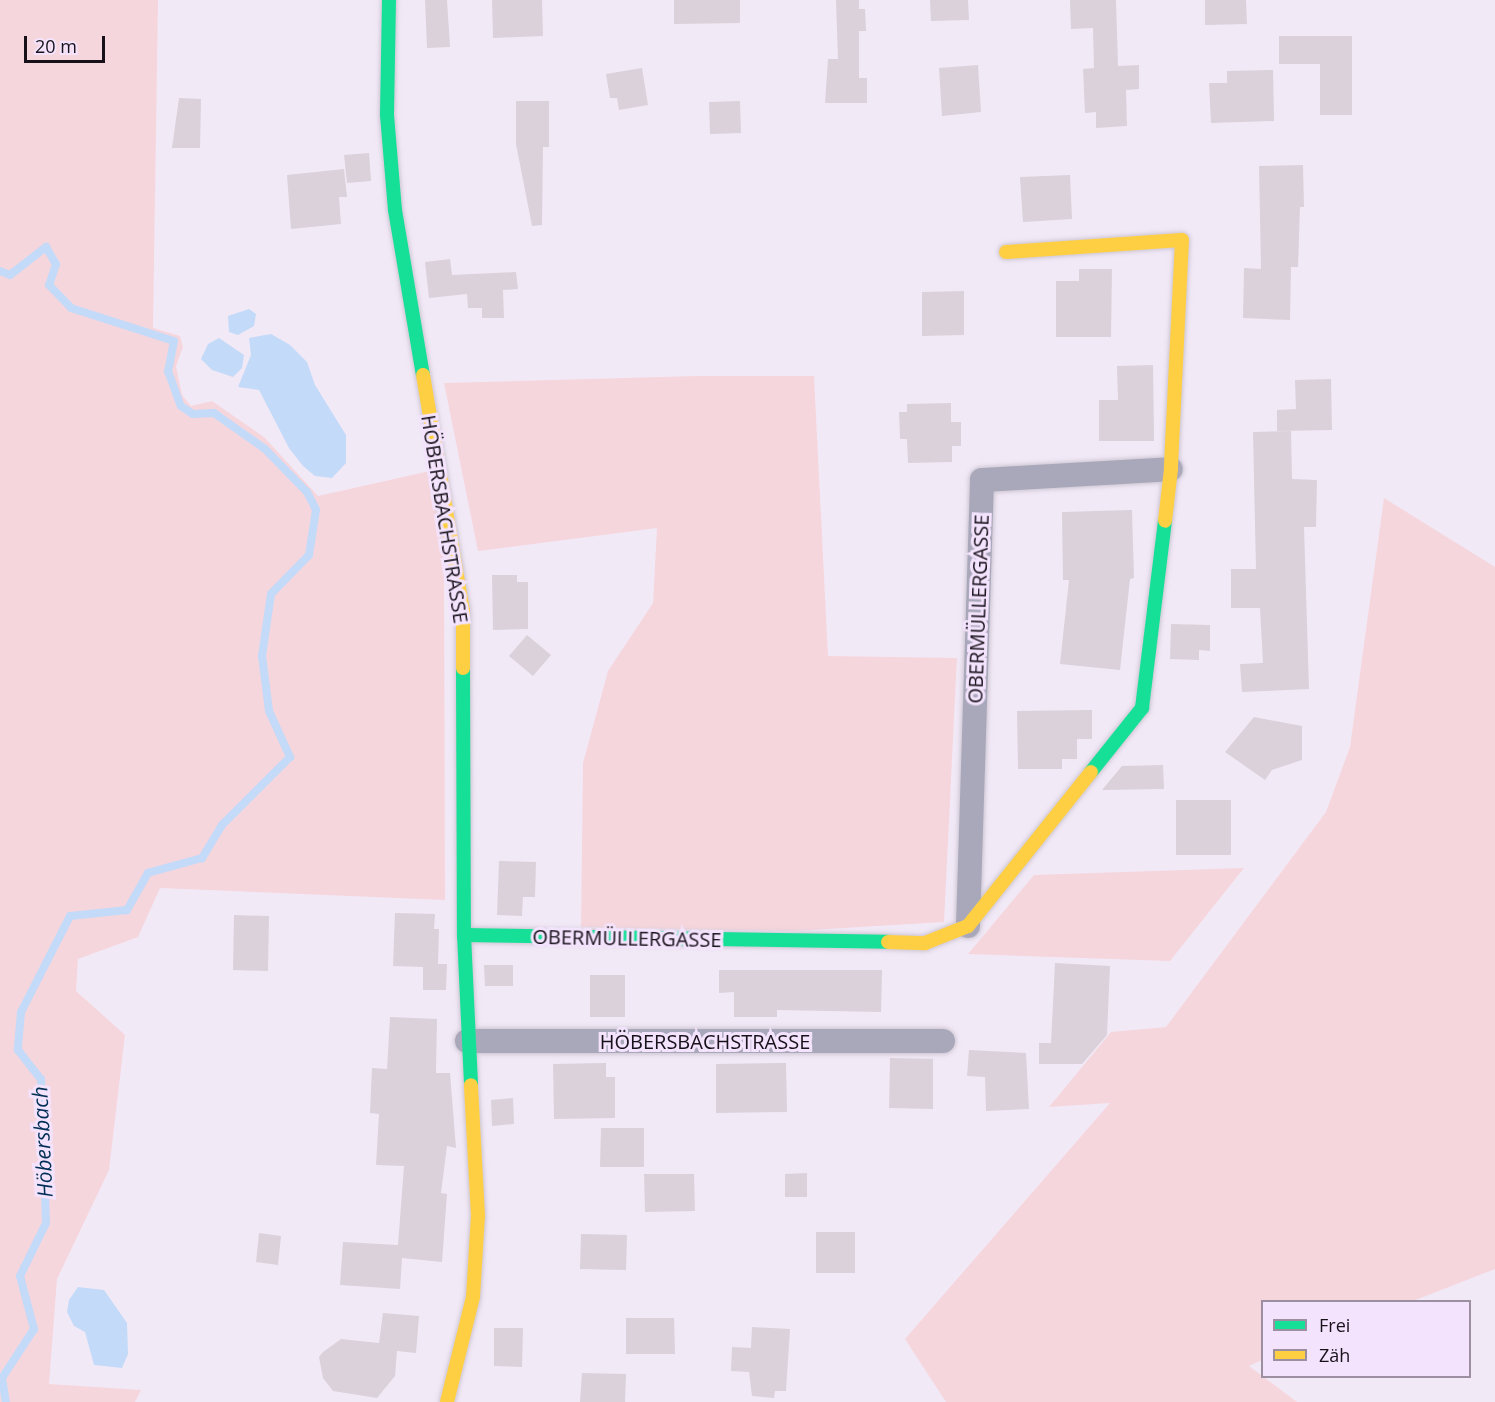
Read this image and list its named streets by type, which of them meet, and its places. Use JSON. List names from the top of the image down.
{
  "streets": {
    "street": ["HÖBERSBACHSTRASSE", "OBERMÜLLERGASSE"]
  },
  "crossings": [
    ["HÖBERSBACHSTRASSE", "OBERMÜLLERGASSE"]
  ],
  "water": ["Höbersbach"],
  "legend": ["Frei", "Zäh"],
  "scale_bar": "20 m"
}
